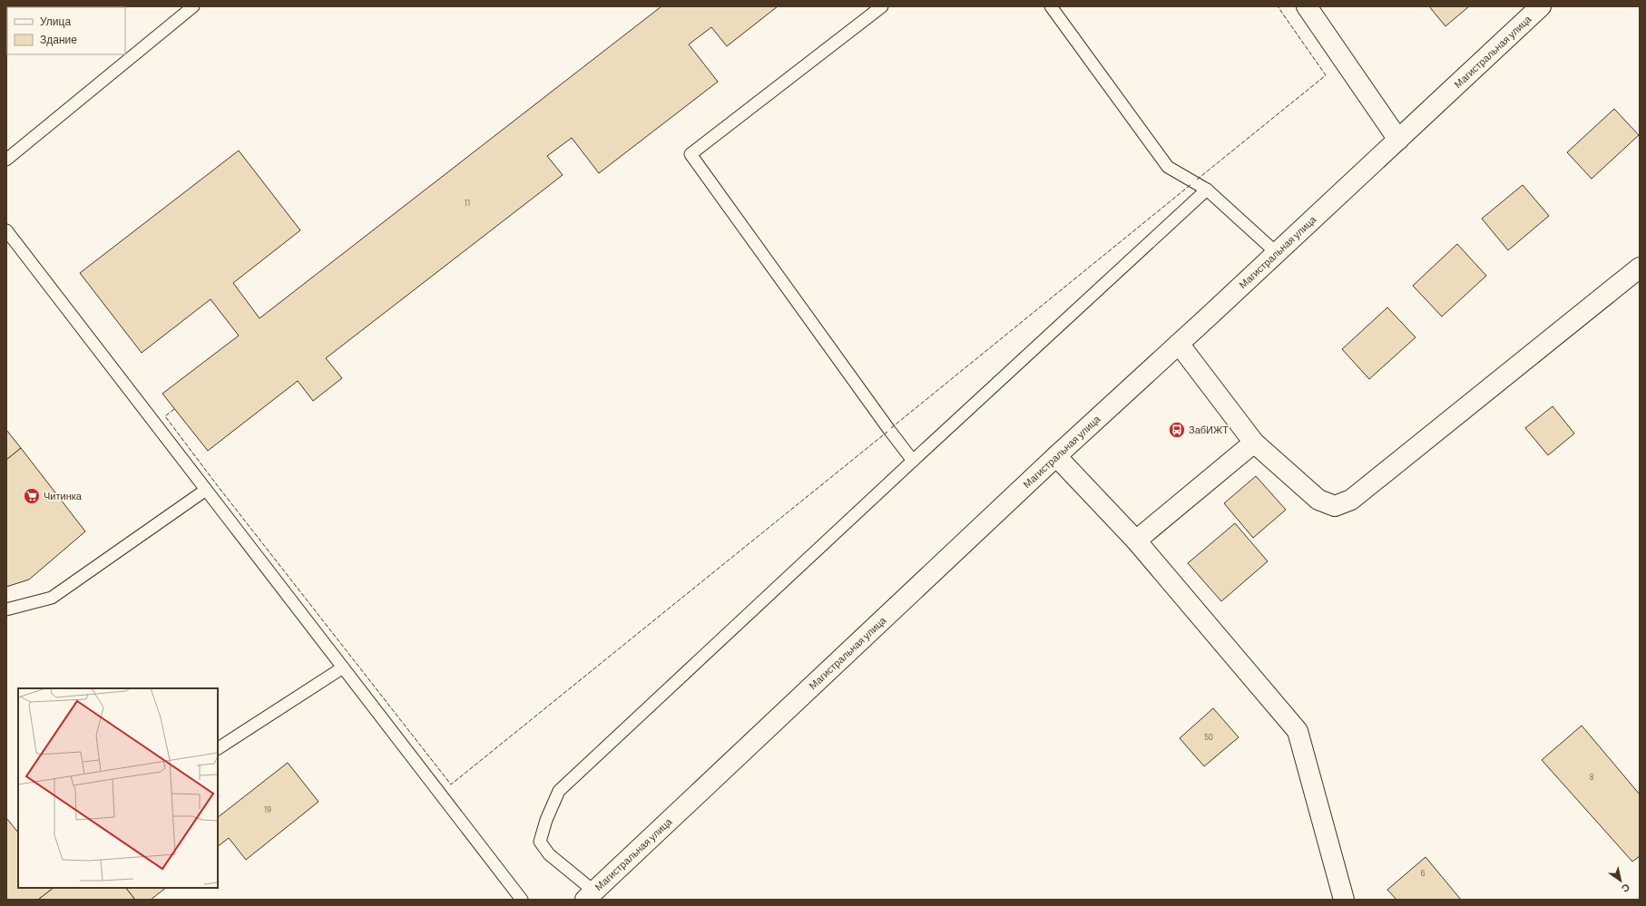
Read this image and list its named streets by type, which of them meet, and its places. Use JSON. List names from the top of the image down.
{
  "streets": {
    "street": ["Магистральная улица"]
  },
  "places": {
    "bus stop": ["ЗабИЖТ"],
    "supermarket": ["Читинка"]
  },
  "house_numbers": [
    "11",
    "50",
    "8",
    "19",
    "6"
  ],
  "legend": ["Улица", "Здание"],
  "north": "bottom right"
}
